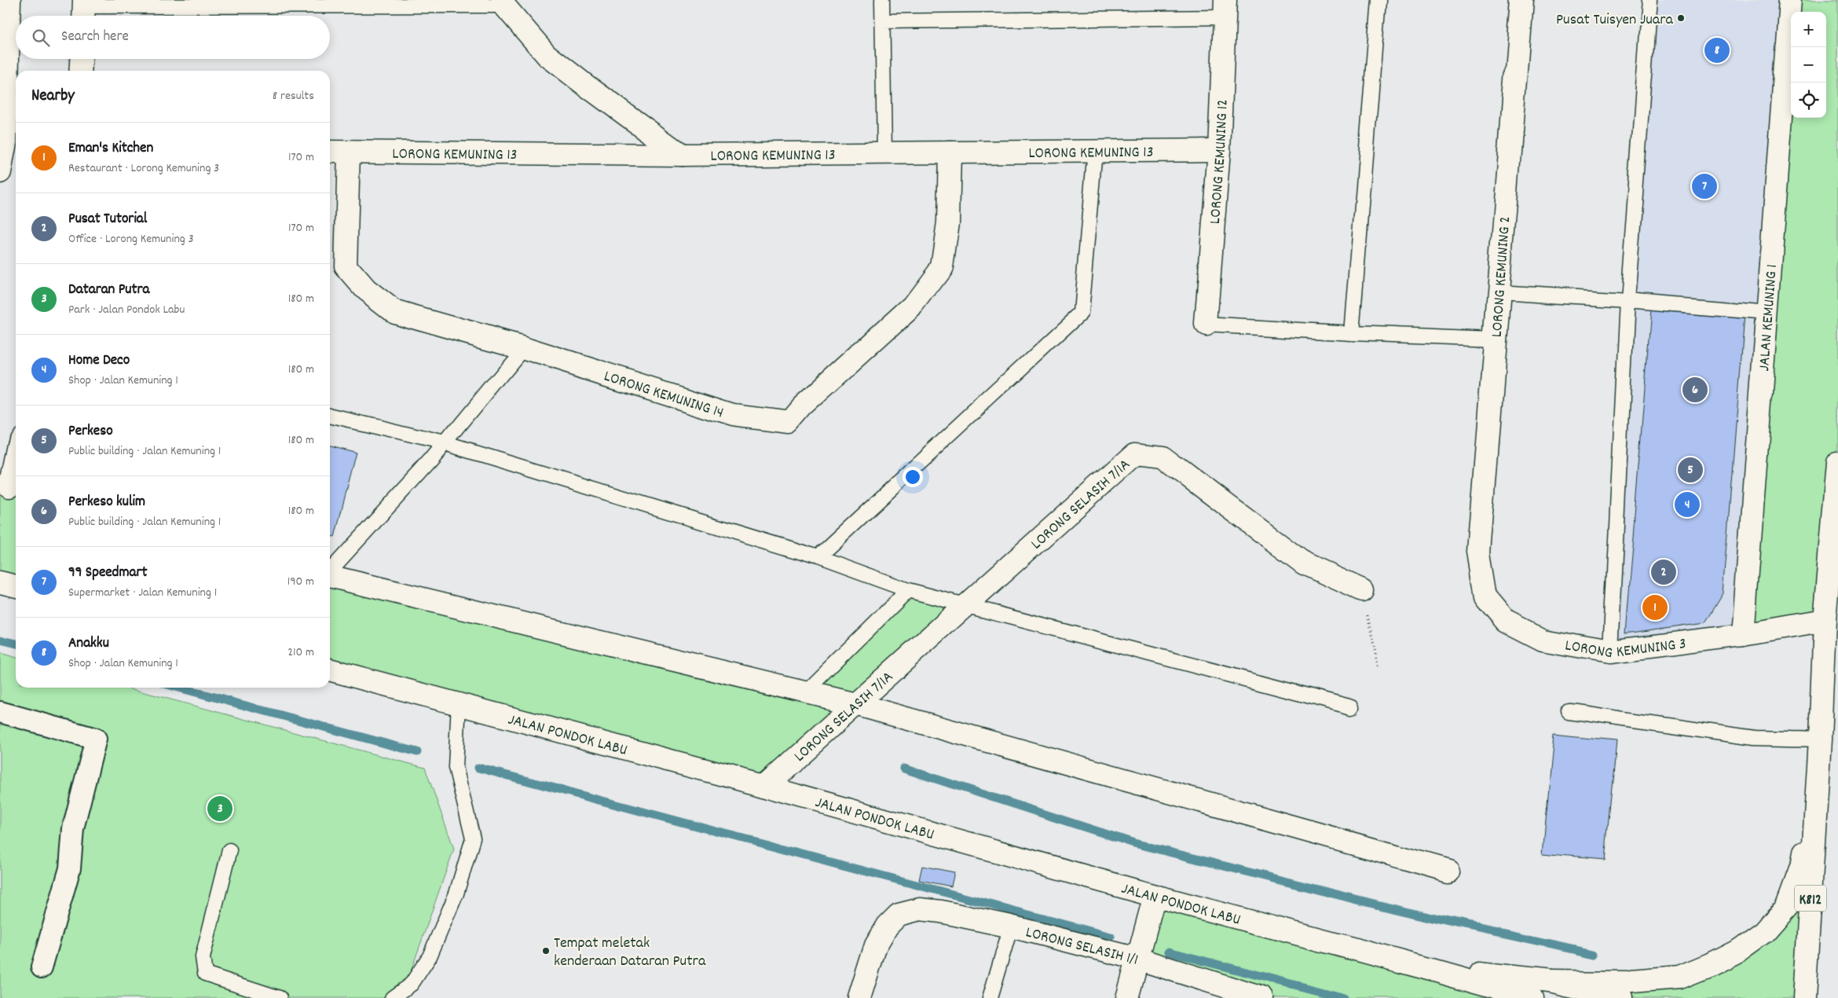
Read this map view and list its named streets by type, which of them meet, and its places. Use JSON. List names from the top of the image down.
{
  "streets": {
    "street": [
      "LORONG KEMUNING 13",
      "LORONG KEMUNING 12",
      "LORONG KEMUNING 2",
      "JALAN KEMUNING 1",
      "LORONG KEMUNING 14",
      "LORONG SELASIH 7/1A",
      "LORONG KEMUNING 3",
      "JALAN PONDOK LABU",
      "K812",
      "LORONG SELASIH 1/1"
    ]
  },
  "crossings": [
    ["LORONG KEMUNING 13", "LORONG KEMUNING 12"],
    ["LORONG KEMUNING 13", "LORONG KEMUNING 14"],
    ["LORONG KEMUNING 2", "LORONG KEMUNING 3"],
    ["JALAN KEMUNING 1", "LORONG KEMUNING 3"],
    ["LORONG SELASIH 7/1A", "JALAN PONDOK LABU"],
    ["LORONG KEMUNING 3", "K812"]
  ],
  "places": ["Pusat Tuisyen Juara", "Tempat meletak kenderaan Dataran Putra"],
  "page": {
    "map_buttons": ["+", "−"],
    "search": "Search here",
    "pins": [
      "8",
      "7",
      "6",
      "5",
      "4",
      "2",
      "1",
      "3"
    ],
    "heading": ["Nearby", "8 results"],
    "list": [
      {
        "mark": "1",
        "name": "Eman's Kitchen",
        "note": "Restaurant · Lorong Kemuning 3",
        "value": "170 m"
      },
      {
        "mark": "2",
        "name": "Pusat Tutorial",
        "note": "Office · Lorong Kemuning 3",
        "value": "170 m"
      },
      {
        "mark": "3",
        "name": "Dataran Putra",
        "note": "Park · Jalan Pondok Labu",
        "value": "180 m"
      },
      {
        "mark": "4",
        "name": "Home Deco",
        "note": "Shop · Jalan Kemuning 1",
        "value": "180 m"
      },
      {
        "mark": "5",
        "name": "Perkeso",
        "note": "Public building · Jalan Kemuning 1",
        "value": "180 m"
      },
      {
        "mark": "6",
        "name": "Perkeso kulim",
        "note": "Public building · Jalan Kemuning 1",
        "value": "180 m"
      },
      {
        "mark": "7",
        "name": "99 Speedmart",
        "note": "Supermarket · Jalan Kemuning 1",
        "value": "190 m"
      },
      {
        "mark": "8",
        "name": "Anakku",
        "note": "Shop · Jalan Kemuning 1",
        "value": "210 m"
      }
    ]
  }
}
